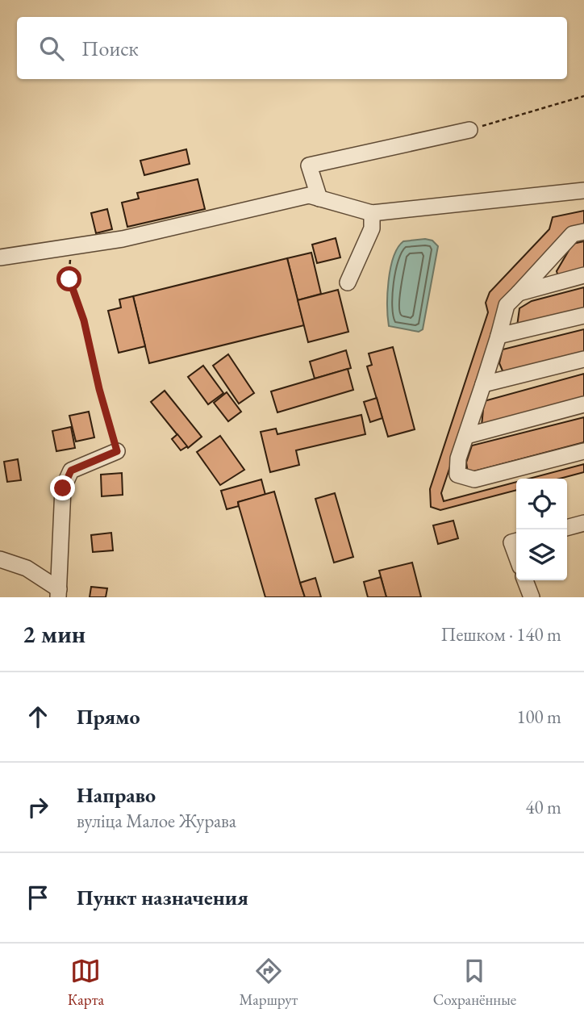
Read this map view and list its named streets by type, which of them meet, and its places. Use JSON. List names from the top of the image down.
{
  "page": {
    "search": "Поиск",
    "heading": ["2 мин", "Пешком · 140 m"],
    "list": [
      ["Прямо", "100 m"],
      ["Направо", "вуліца Малое Журава", "40 m"],
      "Пункт назначения"
    ],
    "nav": ["Карта", "Маршрут", "Сохранённые"]
  }
}
